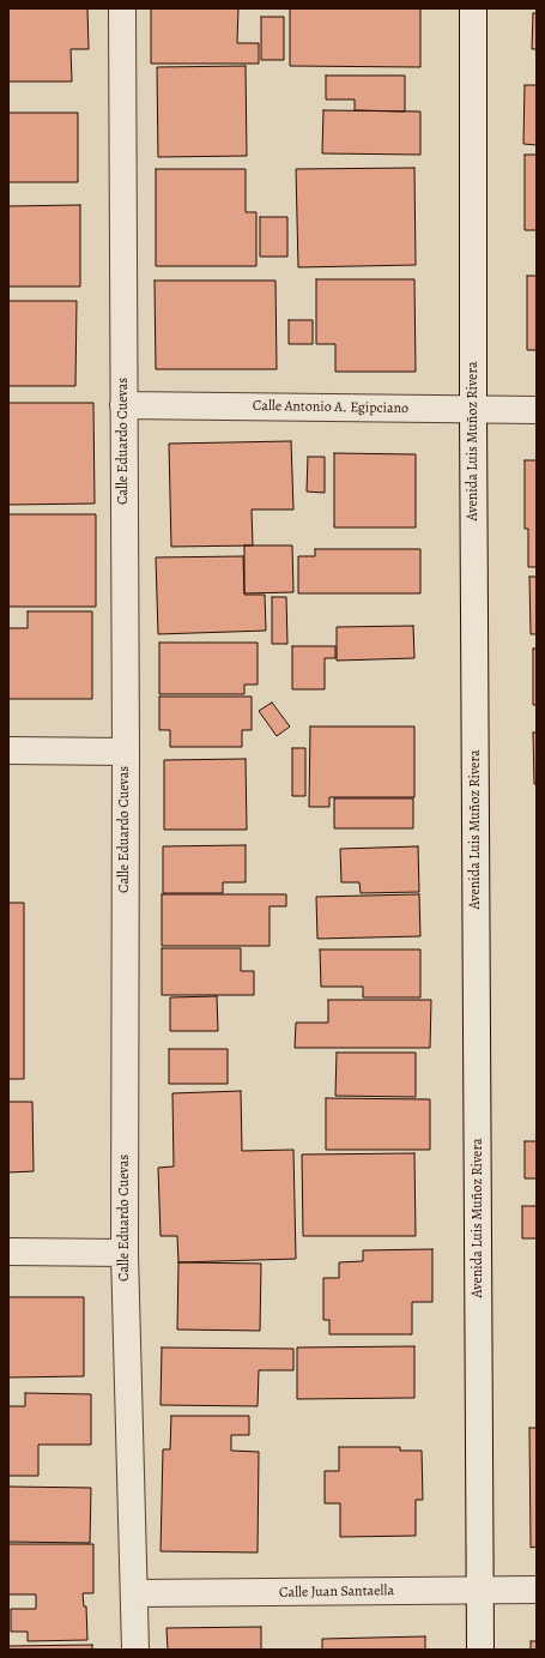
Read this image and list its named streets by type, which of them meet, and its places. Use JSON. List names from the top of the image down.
{
  "streets": {
    "street": [
      "Calle Antonio A. Egipciano",
      "Calle Eduardo Cuevas",
      "Avenida Luis Muñoz Rivera",
      "Calle Juan Santaella"
    ]
  },
  "crossings": [
    ["Calle Antonio A. Egipciano", "Calle Eduardo Cuevas"],
    ["Calle Antonio A. Egipciano", "Avenida Luis Muñoz Rivera"],
    ["Calle Eduardo Cuevas", "Calle Juan Santaella"],
    ["Avenida Luis Muñoz Rivera", "Calle Juan Santaella"]
  ]
}
